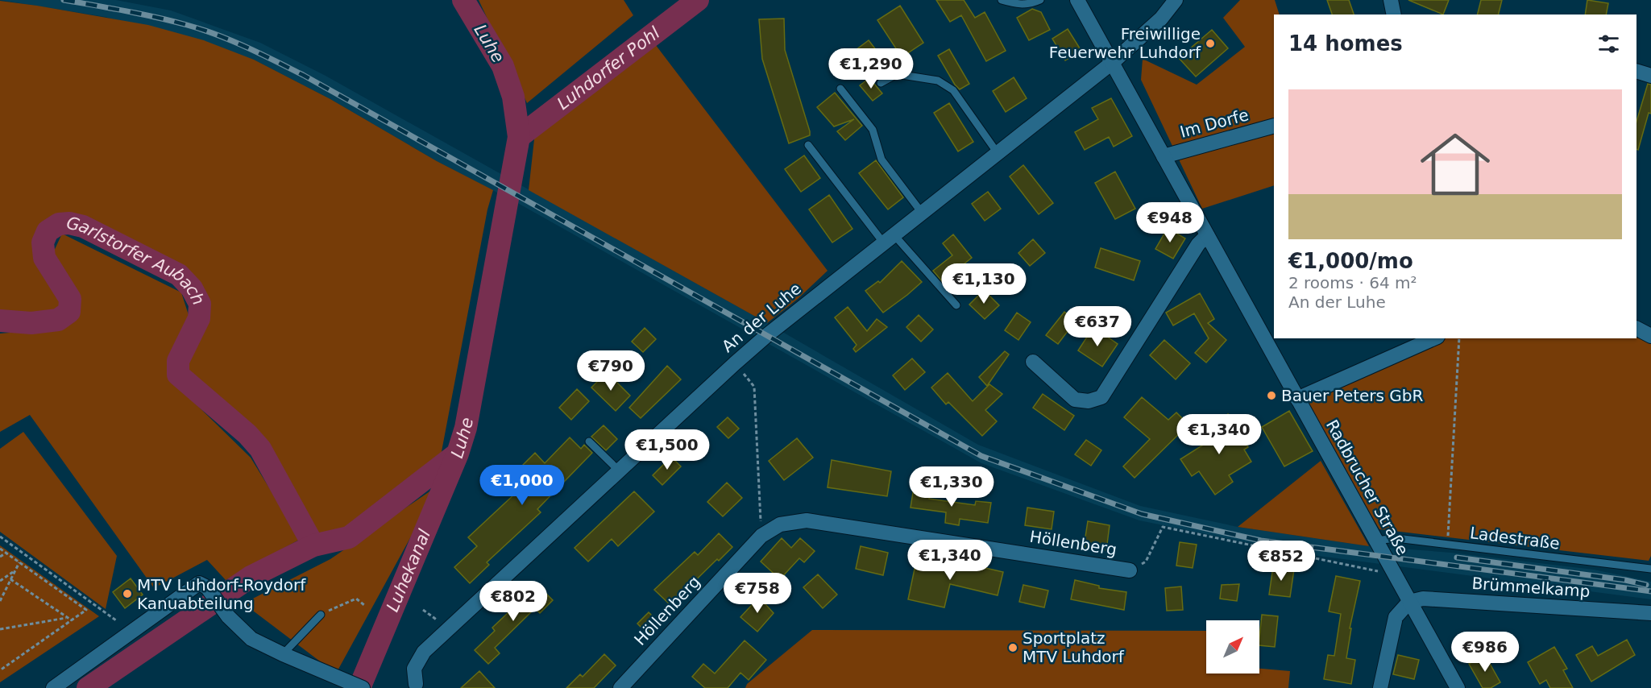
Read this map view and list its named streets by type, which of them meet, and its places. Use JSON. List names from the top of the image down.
{
  "streets": {
    "street": [
      "Im Dorfe",
      "An der Luhe",
      "Radbrucher Straße",
      "Höllenberg",
      "Brümmelkamp"
    ],
    "lane": ["Ladestraße"]
  },
  "crossings": [
    ["Im Dorfe", "Radbrucher Straße"],
    ["An der Luhe", "Radbrucher Straße"],
    ["Radbrucher Straße", "Ladestraße"],
    ["Radbrucher Straße", "Brümmelkamp"]
  ],
  "water": [
    "Luhe",
    "Luhdorfer Pohl",
    "Garlstorfer Aubach",
    "Luhekanal"
  ],
  "places": [
    "Freiwillige Feuerwehr Luhdorf",
    "Bauer Peters GbR",
    "MTV Luhdorf-Roydorf Kanuabteilung",
    "Sportplatz MTV Luhdorf"
  ],
  "north": "top right",
  "page": {
    "heading": "14 homes",
    "price": [
      "€1,290",
      "€948",
      "€1,130",
      "€637",
      "€790",
      "€1,340",
      "€1,500",
      "€1,000",
      "€1,330",
      "€1,340",
      "€852",
      "€758",
      "€802",
      "€986"
    ],
    "list": [
      {
        "name": "€1,000/mo",
        "note": "2 rooms · 64 m² · An der Luhe"
      }
    ]
  }
}
